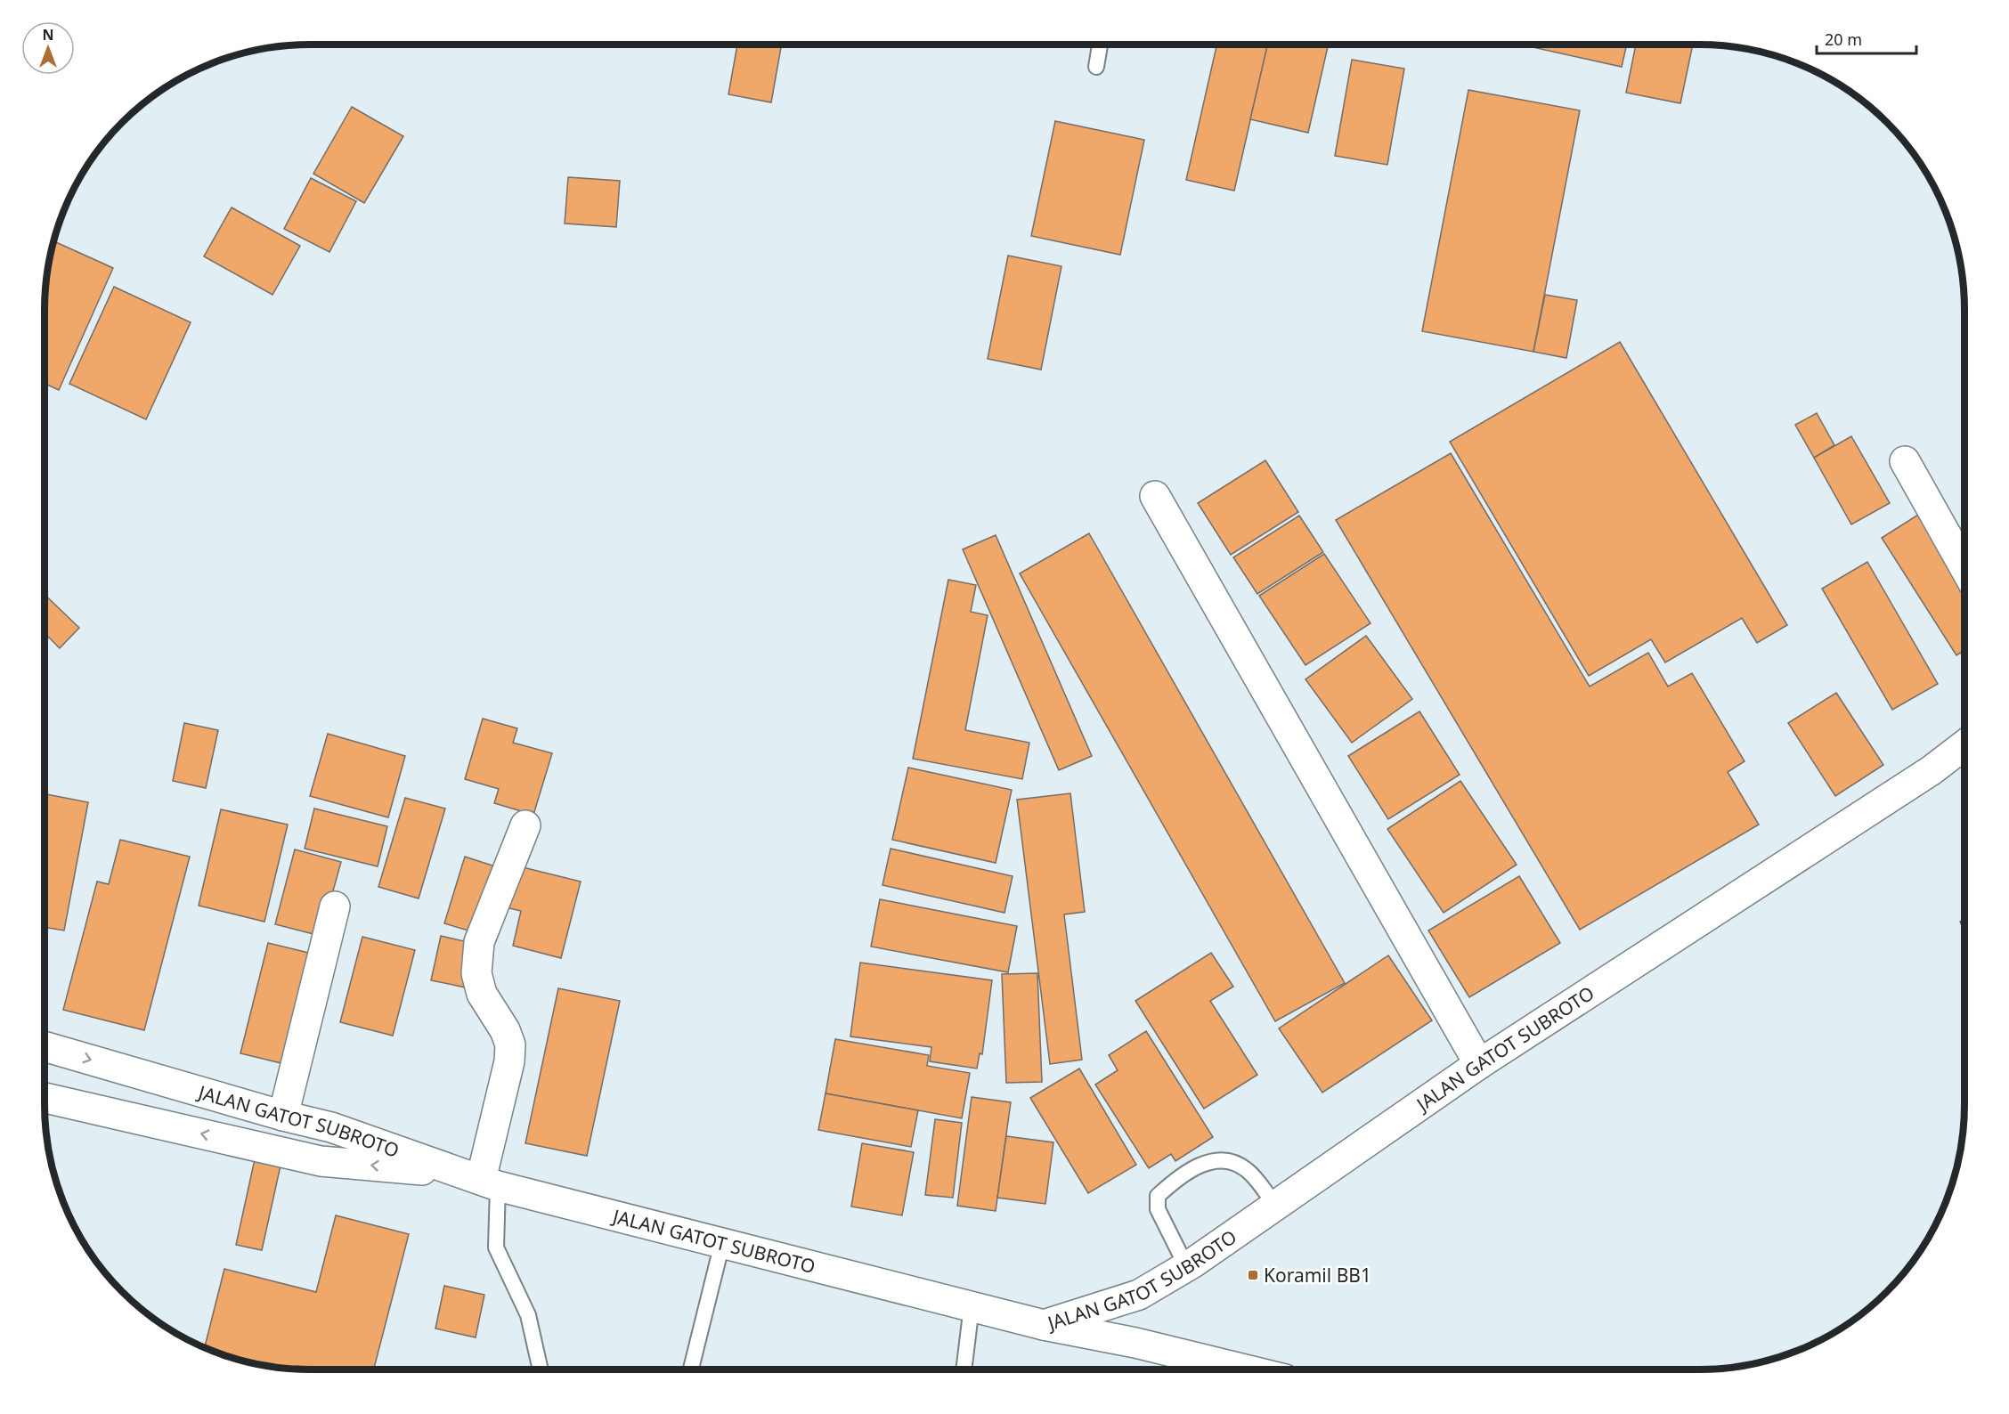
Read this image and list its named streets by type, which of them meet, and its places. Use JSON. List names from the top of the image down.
{
  "streets": {
    "main road": ["JALAN GATOT SUBROTO"]
  },
  "places": {
    "transit": ["Koramil BB1"]
  },
  "scale_bar": "20 m",
  "north": "top"
}
